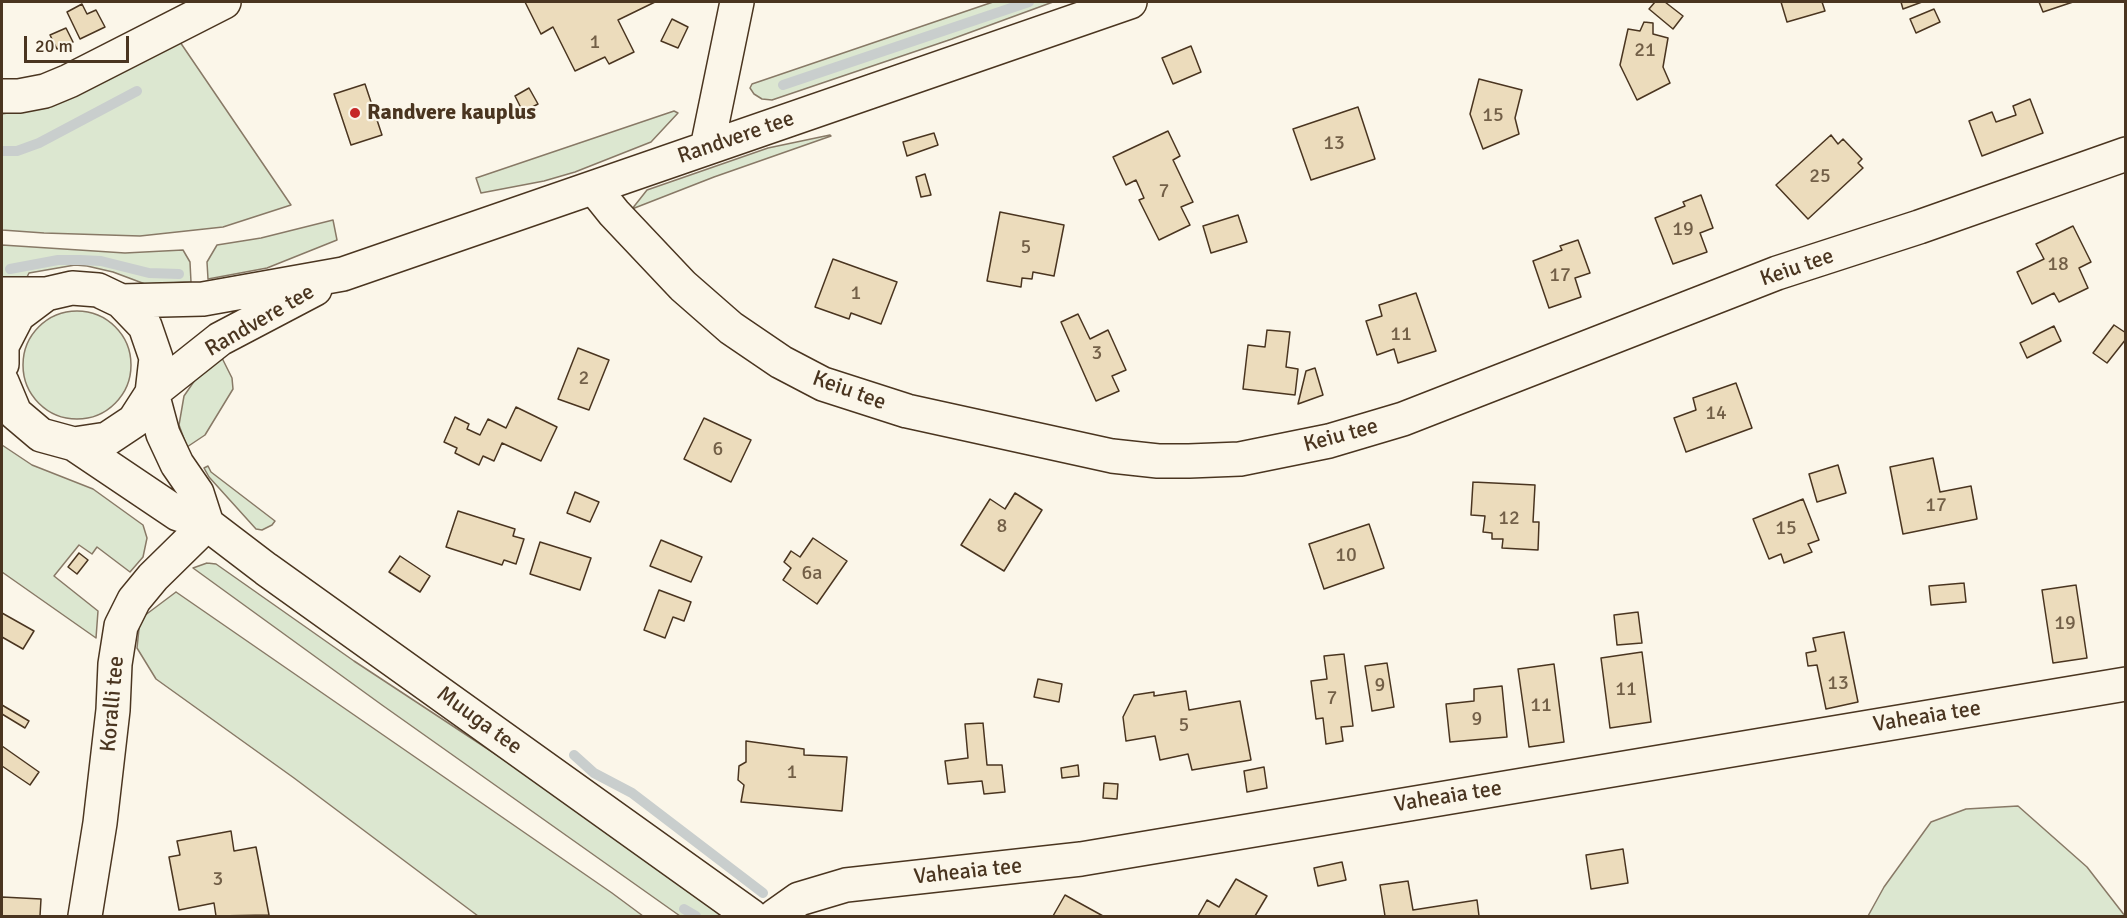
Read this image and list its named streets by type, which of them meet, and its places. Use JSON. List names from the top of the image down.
{
  "streets": {
    "street": [
      "Randvere tee",
      "Keiu tee",
      "Koralli tee",
      "Vaheaia tee",
      "Muuga tee"
    ]
  },
  "crossings": [
    ["Randvere tee", "Keiu tee"],
    ["Randvere tee", "Muuga tee"],
    ["Koralli tee", "Muuga tee"]
  ],
  "places": ["Randvere kauplus"],
  "house_numbers": [
    "1",
    "21",
    "15",
    "13",
    "25",
    "7",
    "19",
    "5",
    "18",
    "17",
    "1",
    "11",
    "3",
    "2",
    "14",
    "6",
    "17",
    "12",
    "8",
    "15",
    "10",
    "6a",
    "19",
    "13",
    "9",
    "11",
    "7",
    "11",
    "9",
    "5",
    "1",
    "3"
  ],
  "scale_bar": "20 m"
}
